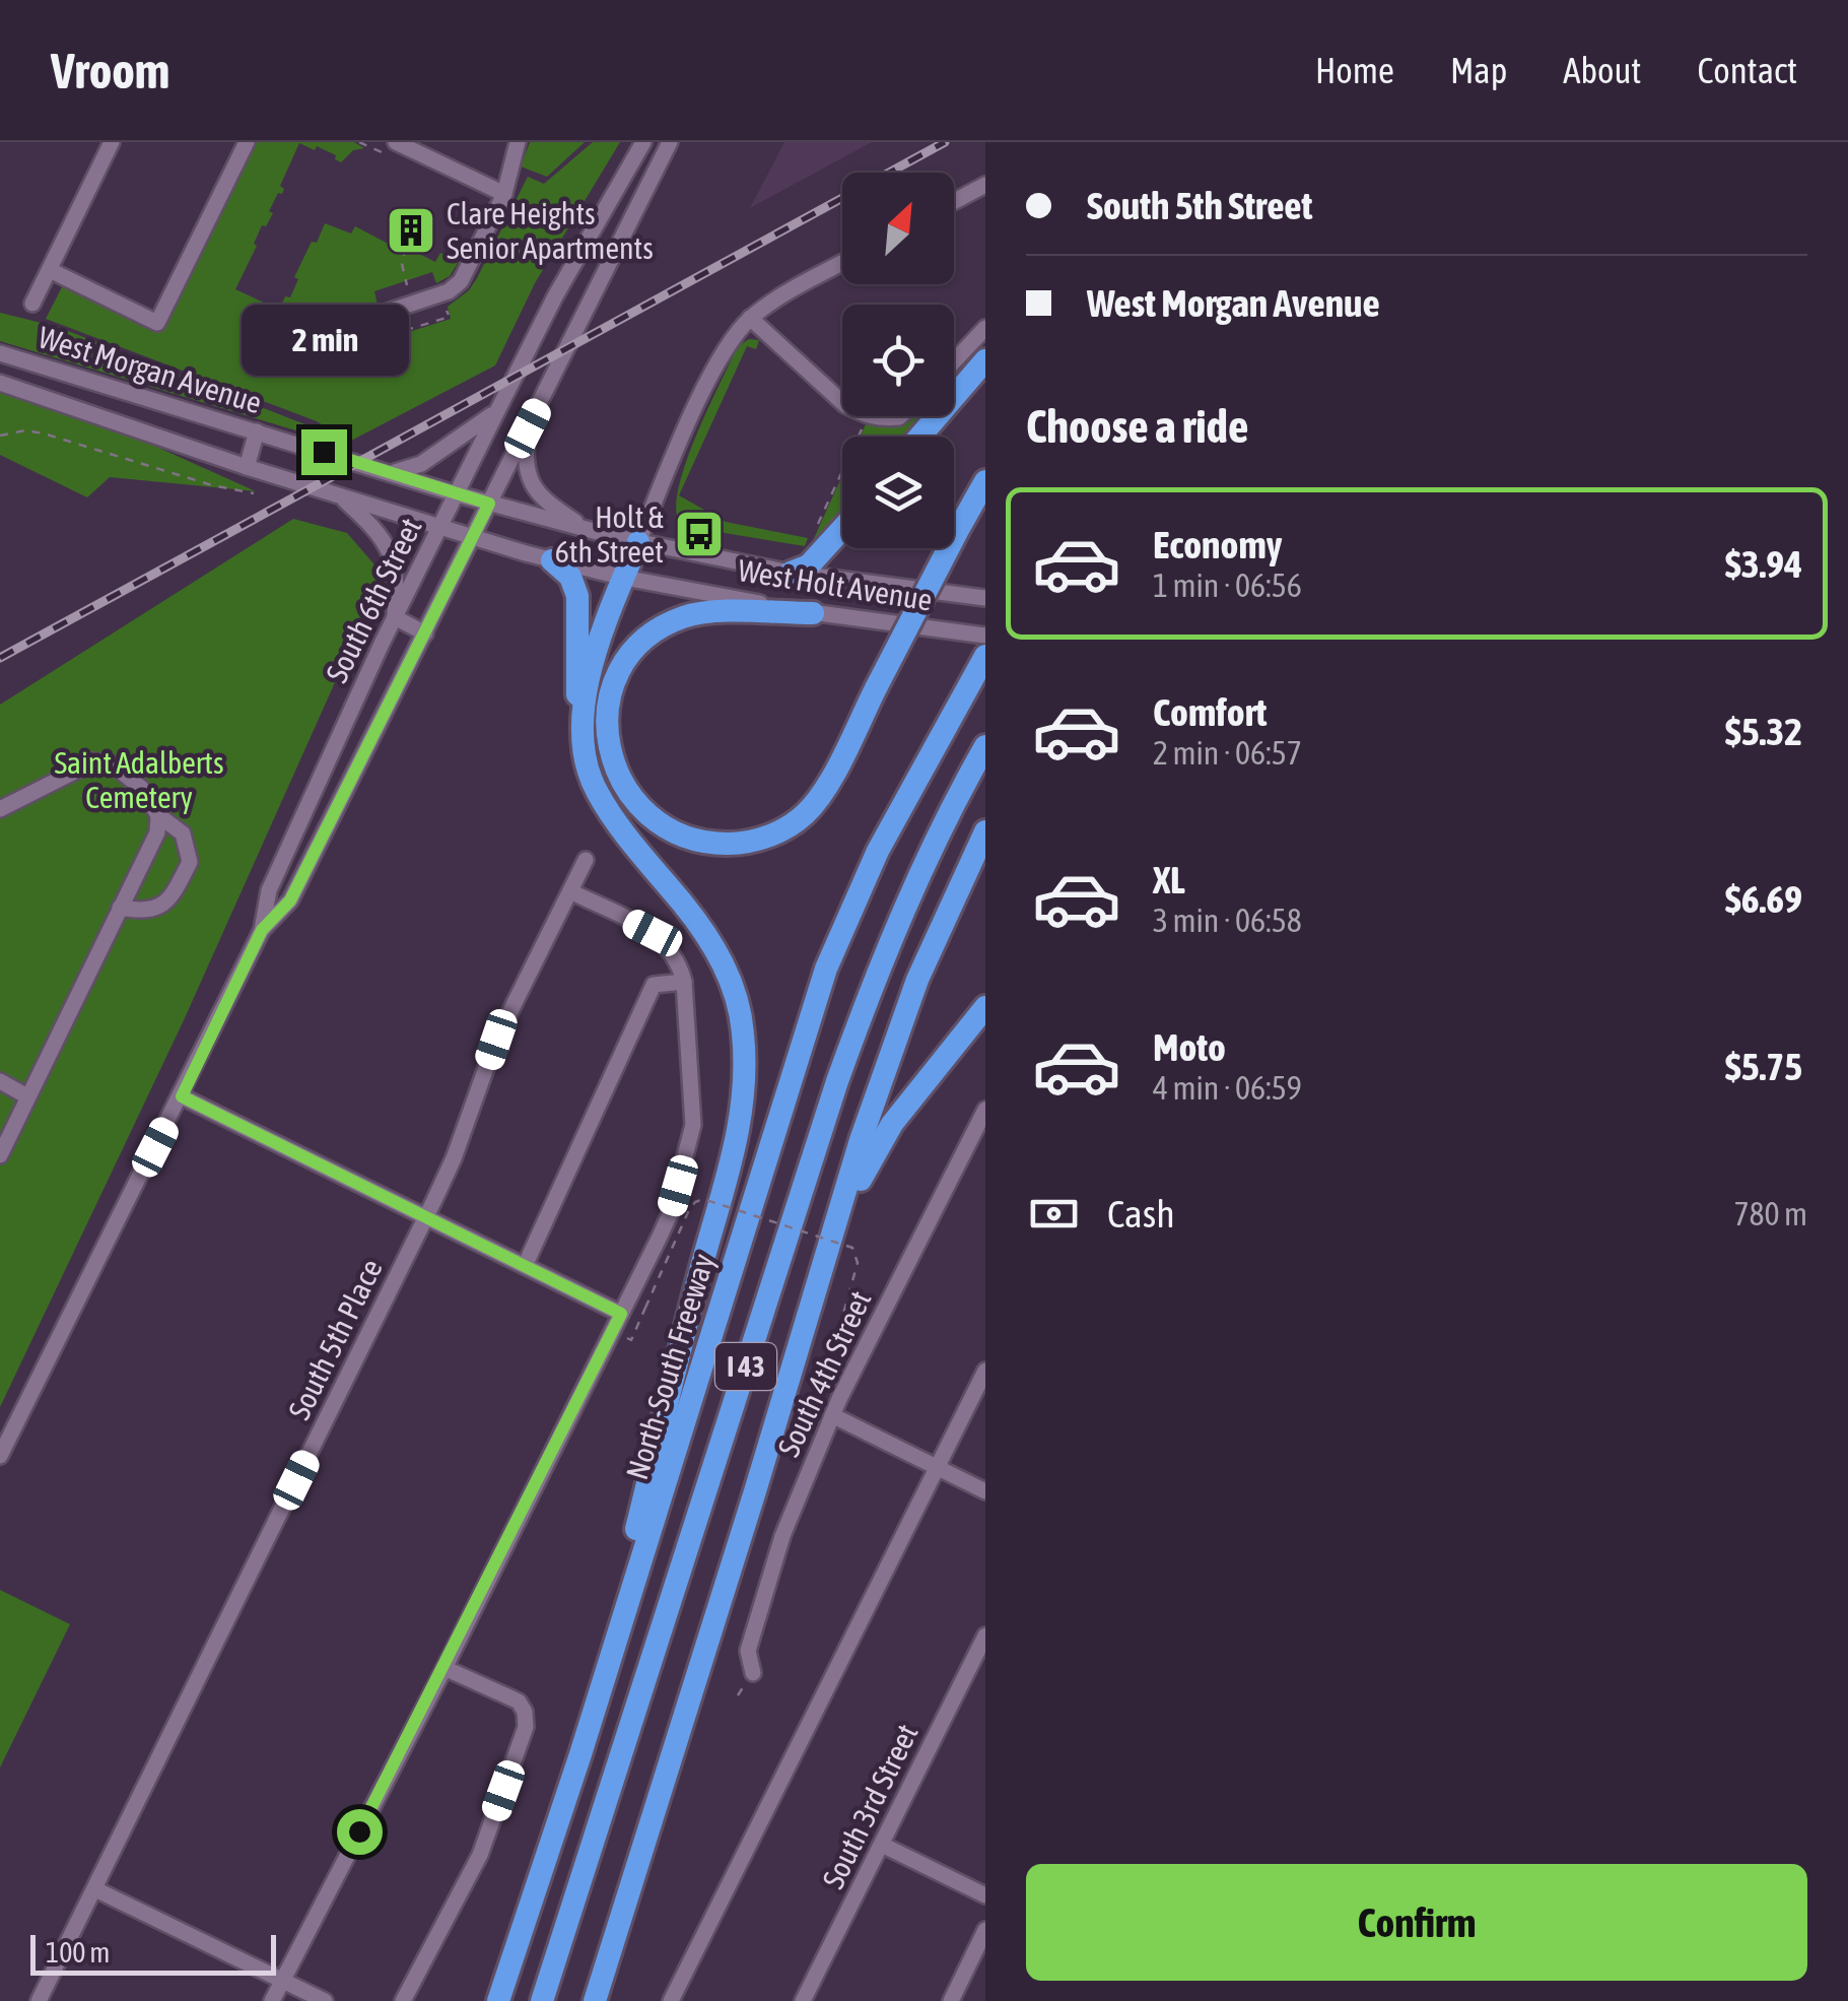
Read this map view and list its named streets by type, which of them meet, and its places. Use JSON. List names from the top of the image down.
{
  "streets": {
    "highway": ["North-South Freeway", "I 43"],
    "street": [
      "West Morgan Avenue",
      "West Holt Avenue",
      "South 6th Street",
      "South 5th Place",
      "South 4th Street",
      "South 3rd Street"
    ]
  },
  "crossings": [
    ["West Morgan Avenue", "West Holt Avenue"],
    ["West Morgan Avenue", "South 6th Street"],
    ["West Holt Avenue", "South 6th Street"]
  ],
  "parks": ["Saint Adalberts Cemetery"],
  "places": {
    "building": ["Clare Heights Senior Apartments"],
    "bus stop": ["Holt & 6th Street"]
  },
  "scale_bar": "100 m",
  "north": "top right",
  "page": {
    "header": "Vroom",
    "nav": [
      "Home",
      "Map",
      "About",
      "Contact"
    ],
    "banner": ["South 5th Street", "West Morgan Avenue"],
    "bubble": "2 min",
    "heading": "Choose a ride",
    "list": [
      {
        "name": "Economy",
        "note": "1 min · 06:56",
        "value": "$3.94"
      },
      {
        "name": "Comfort",
        "note": "2 min · 06:57",
        "value": "$5.32"
      },
      {
        "name": "XL",
        "note": "3 min · 06:58",
        "value": "$6.69"
      },
      {
        "name": "Moto",
        "note": "4 min · 06:59",
        "value": "$5.75"
      }
    ],
    "pay": ["Cash", "780 m"],
    "buttons": "Confirm",
    "scale": "100 m"
  }
}
